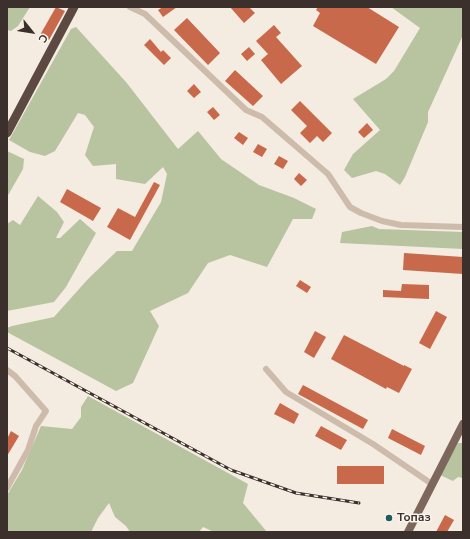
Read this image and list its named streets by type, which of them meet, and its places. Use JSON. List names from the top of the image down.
{
  "places": ["Топаз"],
  "north": "bottom right"
}
